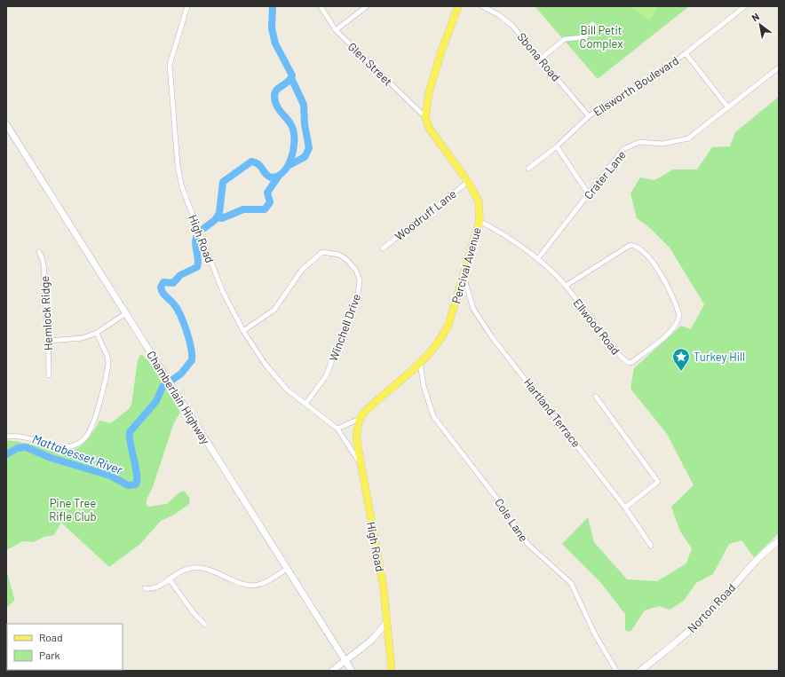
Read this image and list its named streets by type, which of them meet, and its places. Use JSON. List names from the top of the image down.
{
  "streets": {
    "main road": [
      "High Road",
      "Percival Avenue",
      "Chamberlain Highway",
      "Norton Road"
    ],
    "street": [
      "Sbona Road",
      "Glen Street",
      "Ellsworth Boulevard",
      "Crater Lane",
      "Woodruff Lane",
      "Hemlock Ridge",
      "Ellwood Road",
      "Winchell Drive",
      "Hartland Terrace",
      "Cole Lane"
    ]
  },
  "crossings": [
    ["Sbona Road", "Ellsworth Boulevard"],
    ["Glen Street", "Percival Avenue"],
    ["Crater Lane", "Ellwood Road"],
    ["Woodruff Lane", "Percival Avenue"],
    ["High Road", "Winchell Drive"],
    ["Percival Avenue", "Ellwood Road"],
    ["Percival Avenue", "Hartland Terrace"],
    ["Percival Avenue", "Cole Lane"]
  ],
  "water": ["Mattabesset River"],
  "parks": ["Bill Petit Complex", "Pine Tree Rifle Club"],
  "places": {
    "place": ["Turkey Hill"]
  },
  "legend": ["Road", "Park"],
  "north": "top left"
}
